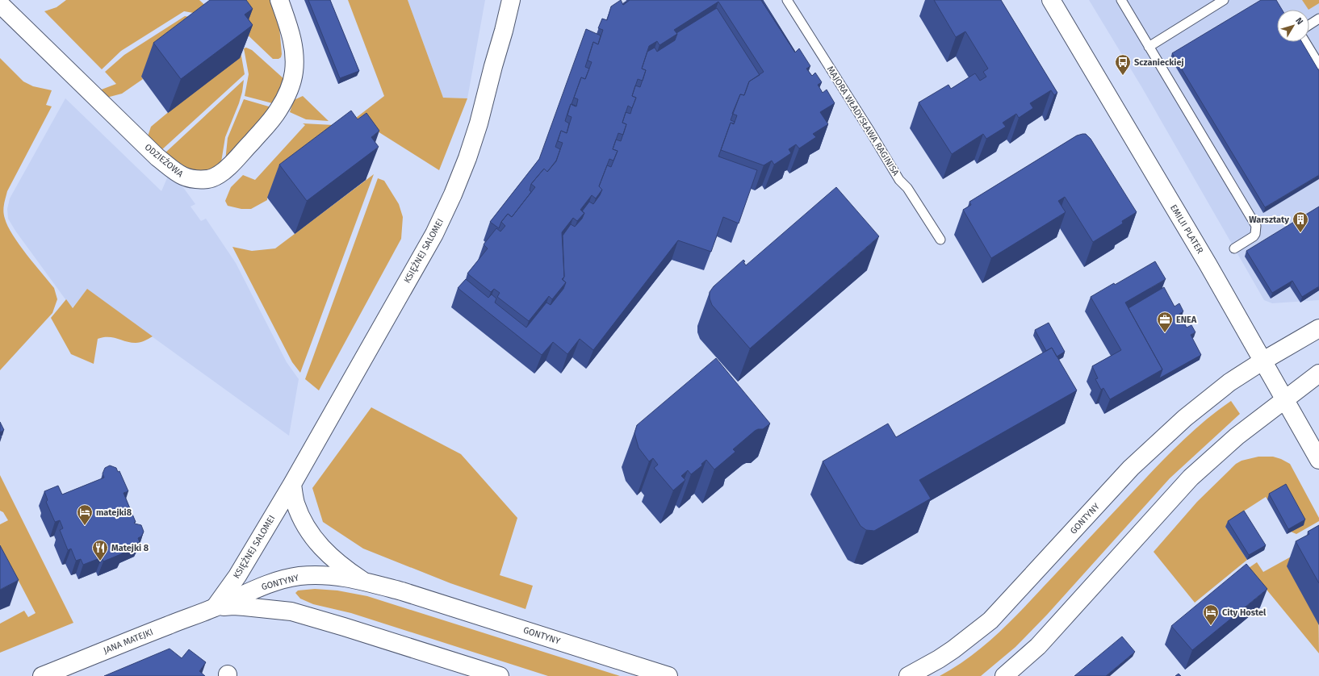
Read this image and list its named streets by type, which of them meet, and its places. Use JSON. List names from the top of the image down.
{
  "streets": {
    "street": [
      "ODZIEŻOWA",
      "EMILII PLATER",
      "KSIĘŻNEJ SALOMEI",
      "GONTYNY",
      "JANA MATEJKI"
    ],
    "lane": ["MAJORA WŁADYSŁAWA RAGINISA"]
  },
  "crossings": [
    ["EMILII PLATER", "GONTYNY"],
    ["KSIĘŻNEJ SALOMEI", "GONTYNY"],
    ["KSIĘŻNEJ SALOMEI", "JANA MATEJKI"],
    ["GONTYNY", "JANA MATEJKI"]
  ],
  "places": {
    "bus stop": ["Sczanieckiej"],
    "building": ["Warsztaty"],
    "office": ["ENEA"],
    "hotel": ["matejki8", "City Hostel"],
    "restaurant": ["Matejki 8"]
  },
  "north": "top right"
}
